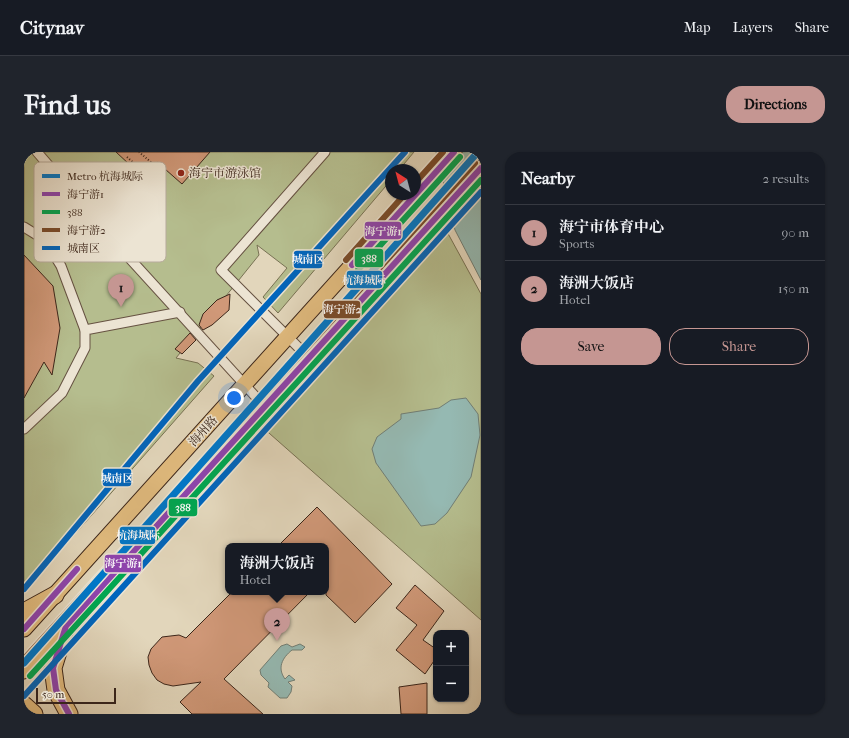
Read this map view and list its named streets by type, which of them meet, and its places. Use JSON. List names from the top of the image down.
{
  "streets": {
    "main road": ["海州路"]
  },
  "places": ["海宁市游泳馆"],
  "lines": [
    "metro line 杭海城际",
    "transit line 海宁游1",
    "transit line 海宁游2",
    "transit line 城南区",
    "transit line 388"
  ],
  "legend": [
    "Metro 杭海城际",
    "海宁游1",
    "388",
    "海宁游2",
    "城南区"
  ],
  "scale_bar": "50 m",
  "north": "top left",
  "page": {
    "header": "Citynav",
    "nav": ["Map", "Layers", "Share"],
    "buttons": [
      "Directions",
      ["Save", "Share"]
    ],
    "title": "Find us",
    "heading": ["Nearby", "2 results"],
    "list": [
      {
        "mark": "1",
        "name": "海宁市体育中心",
        "note": "Sports",
        "value": "90 m"
      },
      {
        "mark": "2",
        "name": "海洲大饭店",
        "note": "Hotel",
        "value": "150 m"
      }
    ],
    "pins": ["1", "2"],
    "popup": ["海洲大饭店", "Hotel"],
    "map_buttons": ["+", "−"],
    "scale": "50 m"
  }
}
